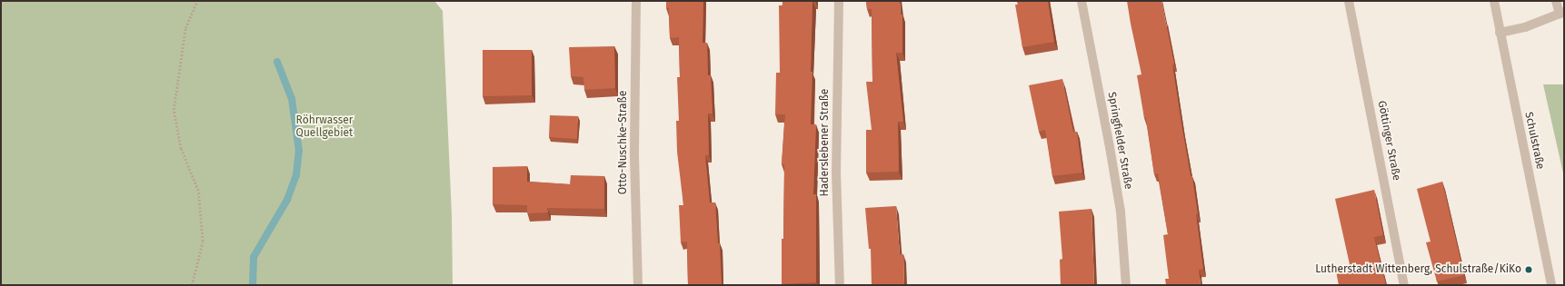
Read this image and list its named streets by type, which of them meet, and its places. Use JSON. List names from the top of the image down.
{
  "streets": {
    "street": [
      "Springfielder Straße",
      "Göttinger Straße",
      "Schulstraße",
      "Otto-Nuschke-Straße",
      "Haderslebener Straße"
    ]
  },
  "parks": ["Röhrwasser Quellgebiet"],
  "places": ["Lutherstadt Wittenberg, Schulstraße/KiKo"]
}
